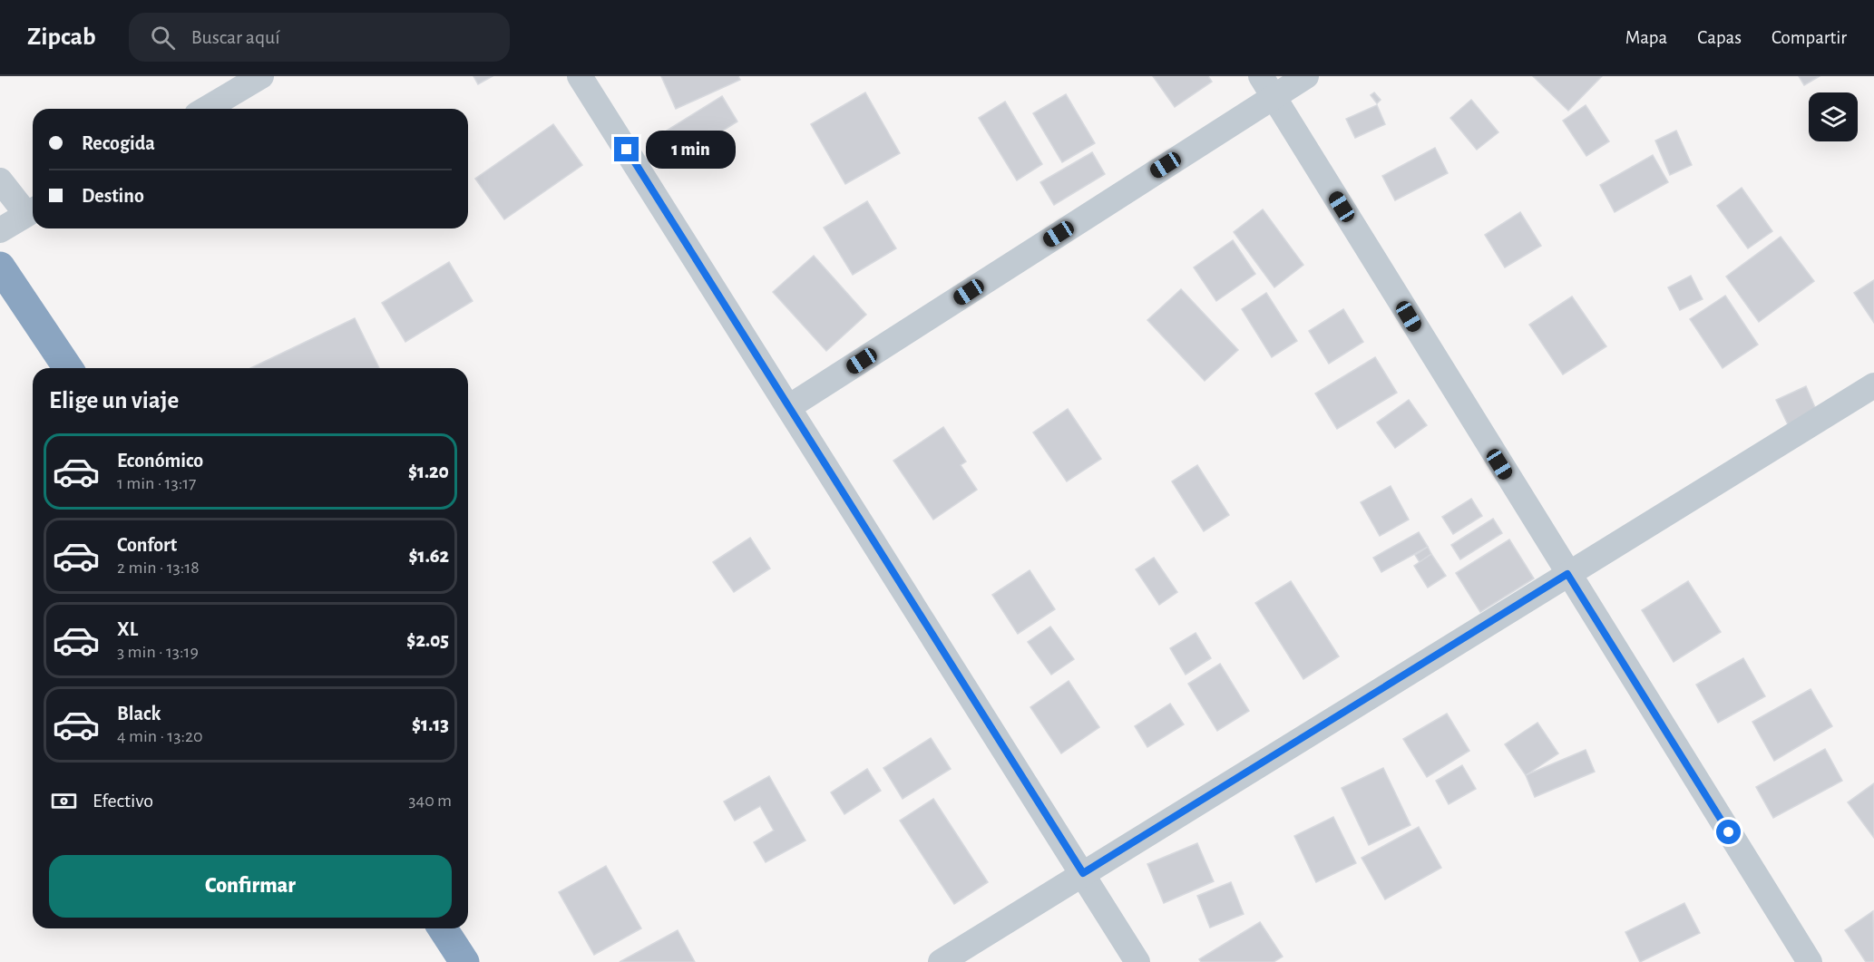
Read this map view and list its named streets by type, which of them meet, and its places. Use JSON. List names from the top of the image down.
{
  "page": {
    "header": "Zipcab",
    "search": "Buscar aquí",
    "nav": ["Mapa", "Capas", "Compartir"],
    "banner": ["Recogida", "Destino"],
    "bubble": "1 min",
    "heading": "Elige un viaje",
    "list": [
      {
        "name": "Económico",
        "note": "1 min · 13:17",
        "value": "$1.20"
      },
      {
        "name": "Confort",
        "note": "2 min · 13:18",
        "value": "$1.62"
      },
      {
        "name": "XL",
        "note": "3 min · 13:19",
        "value": "$2.05"
      },
      {
        "name": "Black",
        "note": "4 min · 13:20",
        "value": "$1.13"
      }
    ],
    "pay": ["Efectivo", "340 m"],
    "buttons": "Confirmar"
  }
}
